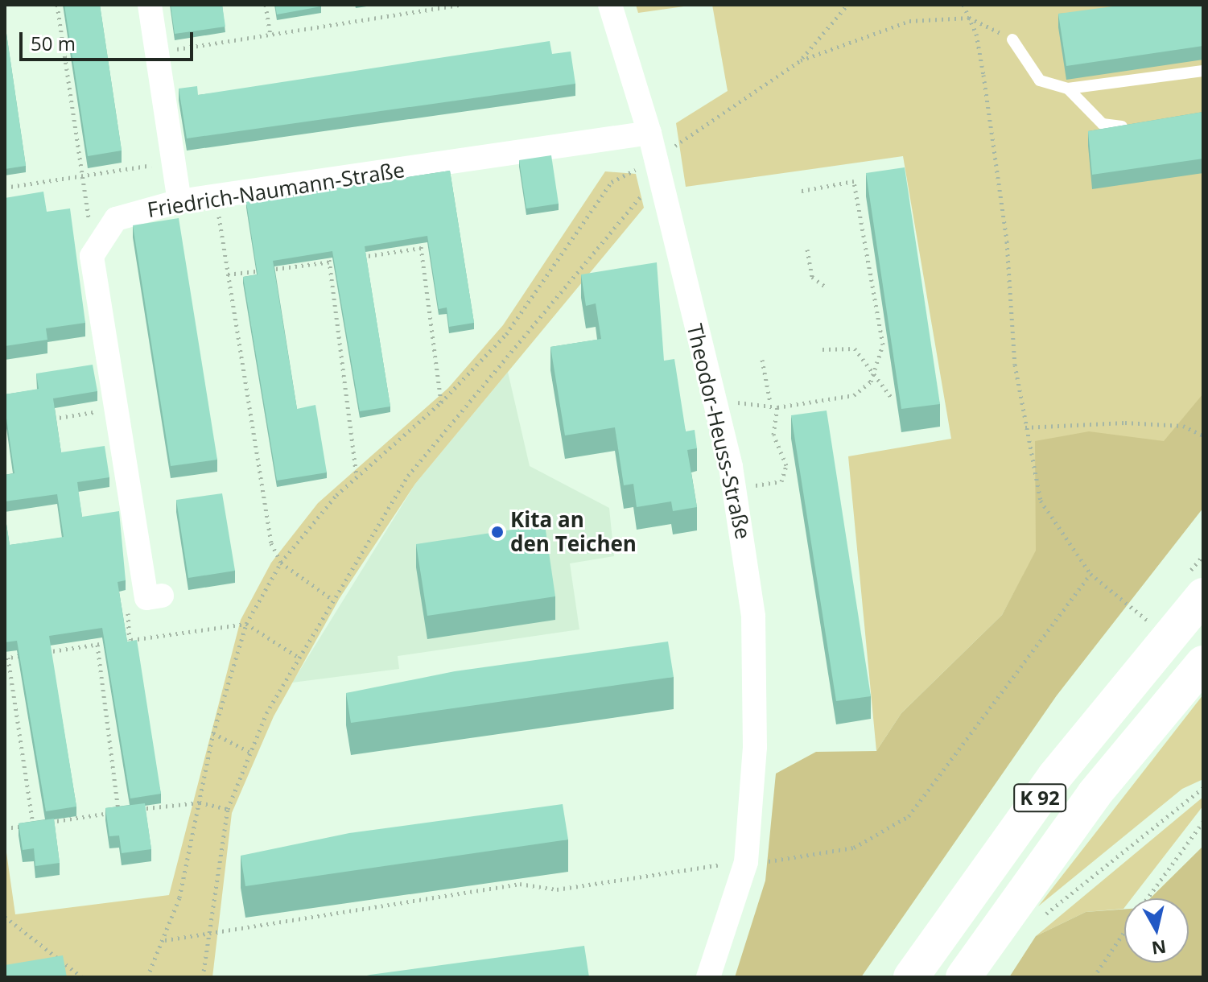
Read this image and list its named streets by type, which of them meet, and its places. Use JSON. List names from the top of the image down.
{
  "streets": {
    "highway": ["K 92"],
    "street": ["Friedrich-Naumann-Straße", "Theodor-Heuss-Straße"]
  },
  "crossings": [
    ["Friedrich-Naumann-Straße", "Theodor-Heuss-Straße"]
  ],
  "places": ["Kita an den Teichen"],
  "scale_bar": "50 m",
  "north": "bottom"
}
